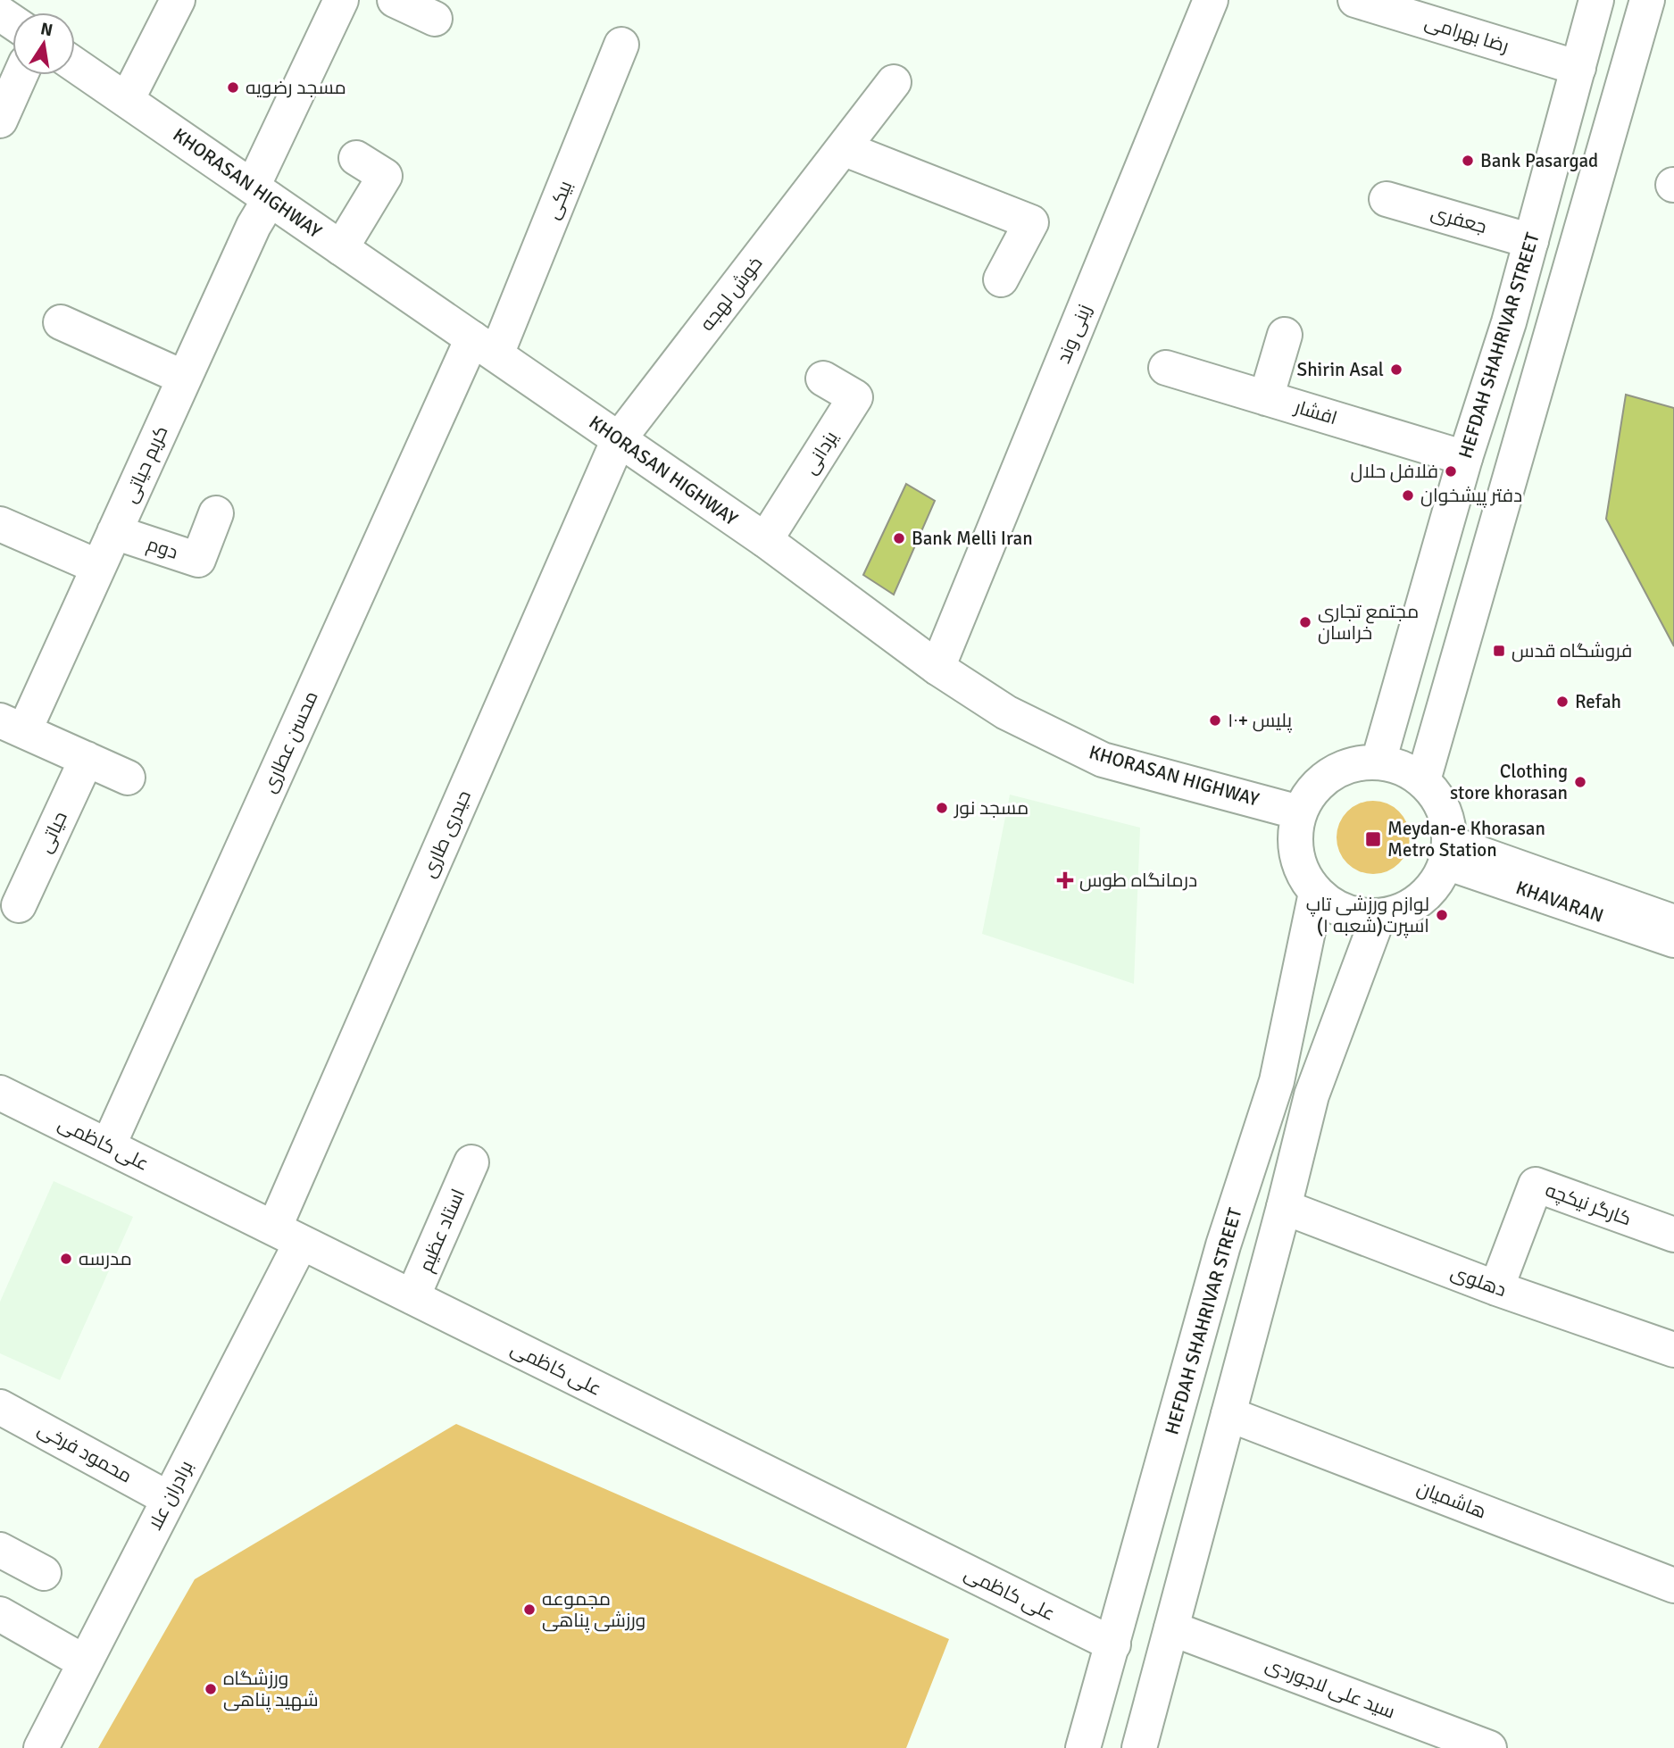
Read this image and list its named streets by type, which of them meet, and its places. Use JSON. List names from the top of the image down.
{
  "streets": {
    "street": [
      "رضا بهرامی",
      "KHORASAN HIGHWAY",
      "بیکی",
      "جعفری",
      "خوش لهجه",
      "زینی وند",
      "HEFDAH SHAHRIVAR STREET",
      "افشار",
      "یزدانی",
      "کریم حیاتی",
      "دوم",
      "محسن عطاری",
      "حیاتی",
      "حیدری طاری",
      "KHAVARAN",
      "علی کاظمی",
      "کارگر نیکچه",
      "استاد عظیم",
      "دهلوی",
      "محمود فرخی",
      "برادران علا",
      "هاشمیان",
      "سید علی لاجوردی"
    ]
  },
  "crossings": [
    ["رضا بهرامی", "HEFDAH SHAHRIVAR STREET"],
    ["KHORASAN HIGHWAY", "بیکی"],
    ["KHORASAN HIGHWAY", "خوش لهجه"],
    ["KHORASAN HIGHWAY", "زینی وند"],
    ["KHORASAN HIGHWAY", "HEFDAH SHAHRIVAR STREET"],
    ["KHORASAN HIGHWAY", "یزدانی"],
    ["KHORASAN HIGHWAY", "کریم حیاتی"],
    ["KHORASAN HIGHWAY", "محسن عطاری"],
    ["KHORASAN HIGHWAY", "حیدری طاری"],
    ["KHORASAN HIGHWAY", "KHAVARAN"],
    ["بیکی", "محسن عطاری"],
    ["جعفری", "HEFDAH SHAHRIVAR STREET"],
    ["خوش لهجه", "حیدری طاری"],
    ["HEFDAH SHAHRIVAR STREET", "افشار"],
    ["HEFDAH SHAHRIVAR STREET", "KHAVARAN"],
    ["HEFDAH SHAHRIVAR STREET", "علی کاظمی"],
    ["کریم حیاتی", "دوم"],
    ["محسن عطاری", "علی کاظمی"],
    ["حیدری طاری", "علی کاظمی"],
    ["حیدری طاری", "برادران علا"],
    ["علی کاظمی", "استاد عظیم"],
    ["علی کاظمی", "برادران علا"],
    ["کارگر نیکچه", "دهلوی"],
    ["محمود فرخی", "برادران علا"]
  ],
  "places": {
    "other": [
      "مسجد رضویه",
      "Bank Pasargad",
      "Shirin Asal",
      "فلافل حلال",
      "دفتر پیشخوان",
      "Bank Melli Iran",
      "مجتمع تجاری خراسان",
      "Refah",
      "پلیس +۱۰",
      "Clothing store khorasan",
      "مسجد نور",
      "لوازم ورزشی تاپ اسپرت(شعبه ۱)",
      "مدرسه",
      "مجموعه ورزشی پناهی",
      "ورزشگاه شهید پناهی"
    ],
    "transit": ["فروشگاه قدس", "Meydan-e Khorasan Metro Station"],
    "health": ["درمانگاه طوس"]
  },
  "north": "top"
}
